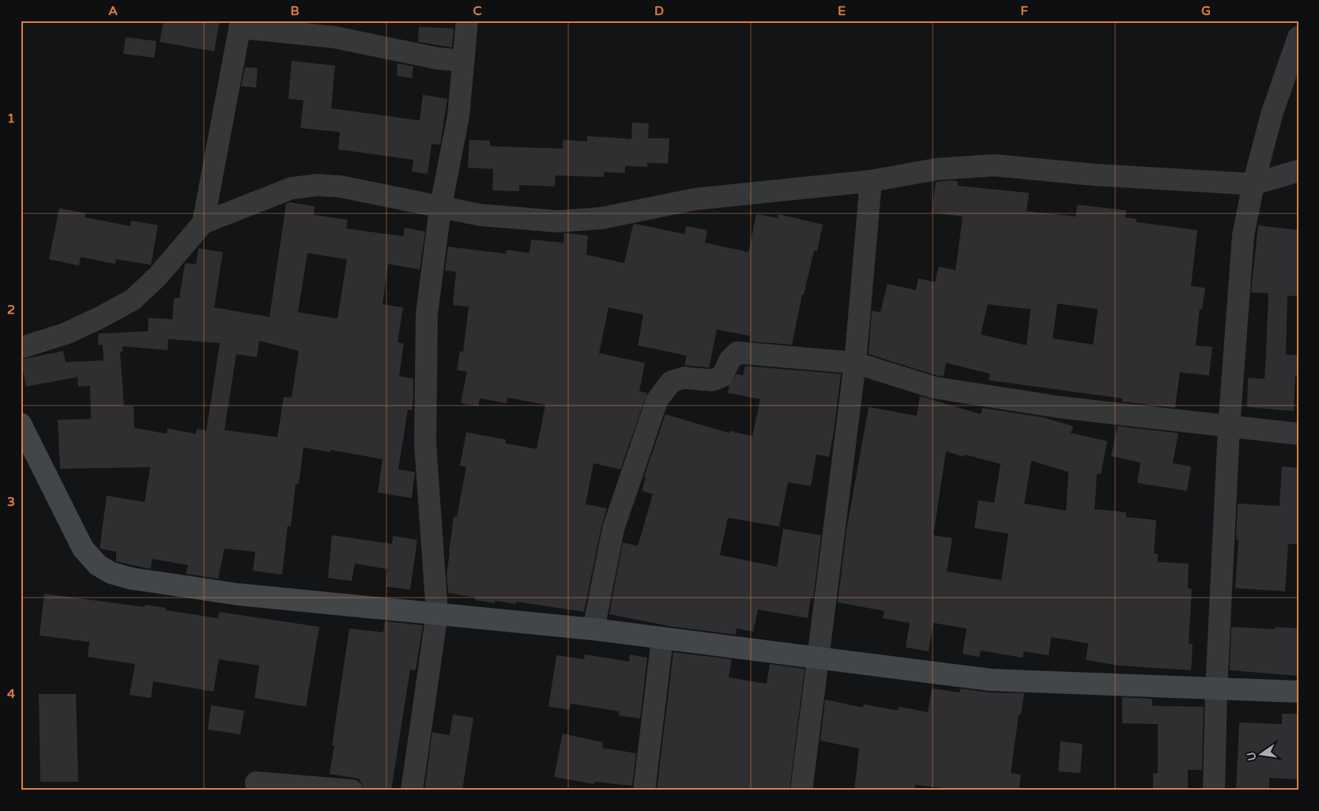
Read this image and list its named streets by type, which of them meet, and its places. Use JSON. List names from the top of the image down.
{
  "north": "left",
  "grid": {
    "columns": [
      "A",
      "B",
      "C",
      "D",
      "E",
      "F",
      "G"
    ],
    "rows": [
      "1",
      "2",
      "3",
      "4"
    ]
  }
}
